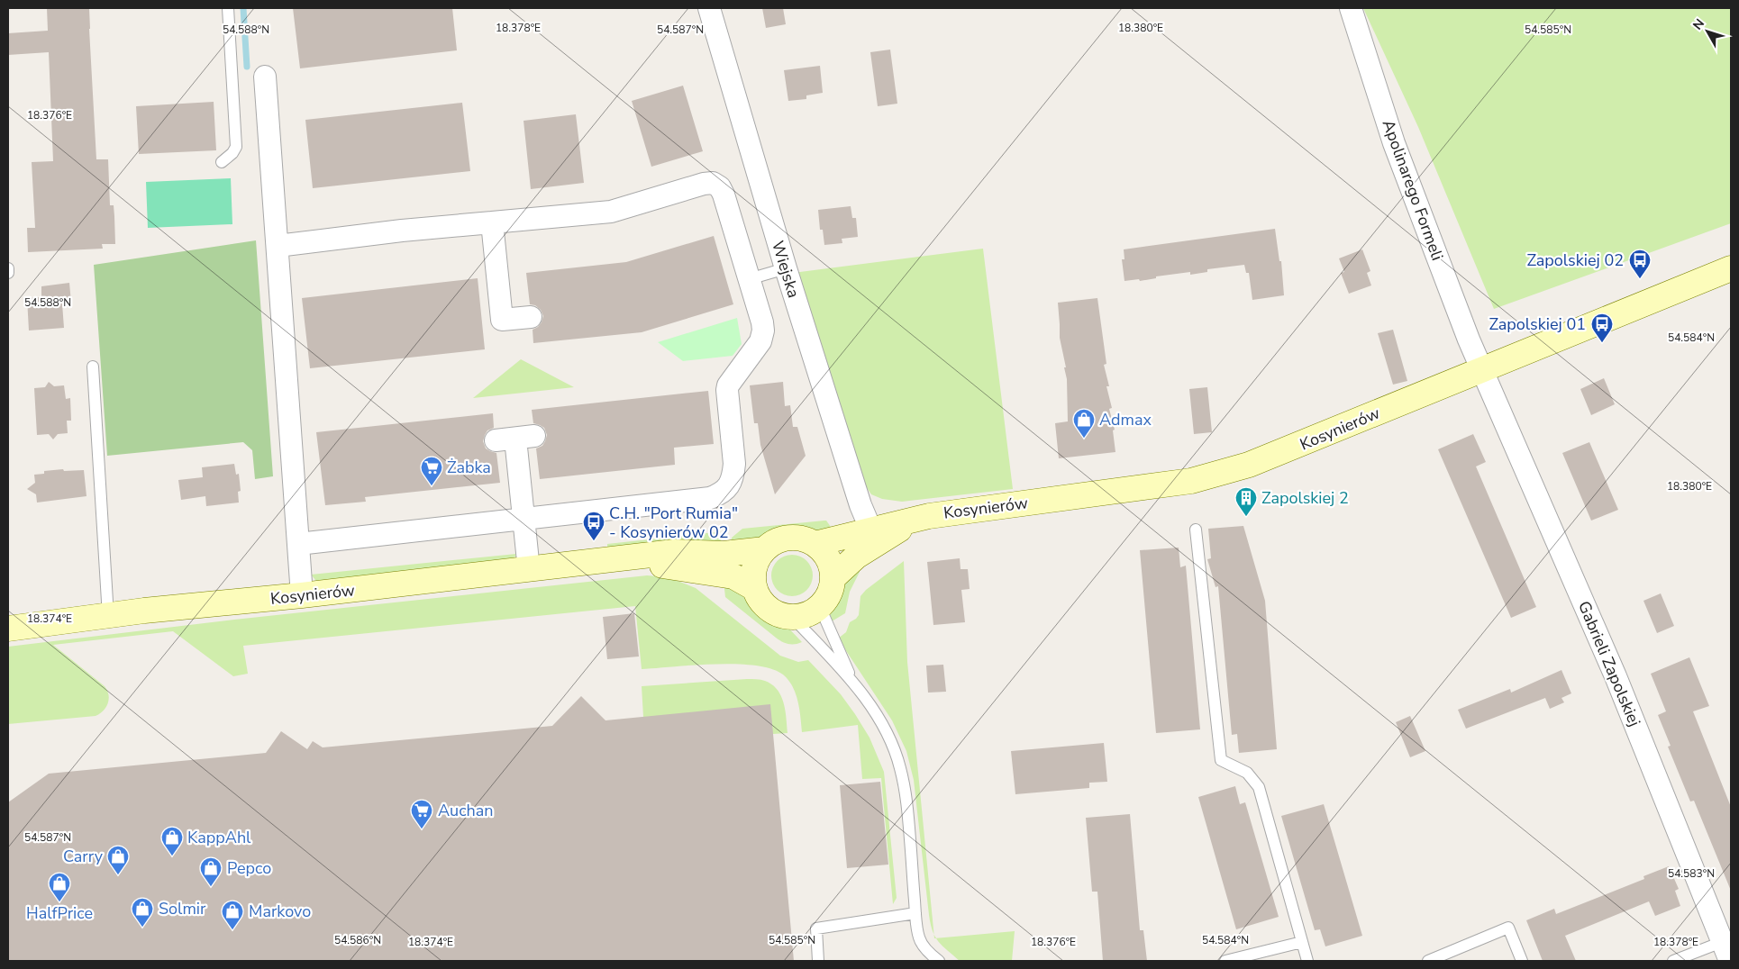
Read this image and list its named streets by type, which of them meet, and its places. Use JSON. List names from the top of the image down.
{
  "streets": {
    "main road": ["Kosynierów"],
    "street": ["Apolinarego Formeli", "Wiejska", "Gabrieli Zapolskiej"]
  },
  "crossings": [
    ["Apolinarego Formeli", "Kosynierów"],
    ["Apolinarego Formeli", "Gabrieli Zapolskiej"],
    ["Wiejska", "Kosynierów"],
    ["Kosynierów", "Gabrieli Zapolskiej"]
  ],
  "places": {
    "bus stop": ["Zapolskiej 02", "Zapolskiej 01", "C.H. \"Port Rumia\" - Kosynierów 02"],
    "shop": [
      "Admax",
      "KappAhl",
      "Carry",
      "Pepco",
      "HalfPrice",
      "Solmir",
      "Markovo"
    ],
    "supermarket": ["Żabka", "Auchan"],
    "building": ["Zapolskiej 2"]
  },
  "north": "top left",
  "coordinates": [
    "18.378°E",
    "18.380°E",
    "54.588°N",
    "54.587°N",
    "54.585°N",
    "18.376°E",
    "54.584°N",
    "18.374°E",
    "54.583°N",
    "54.586°N"
  ]
}
